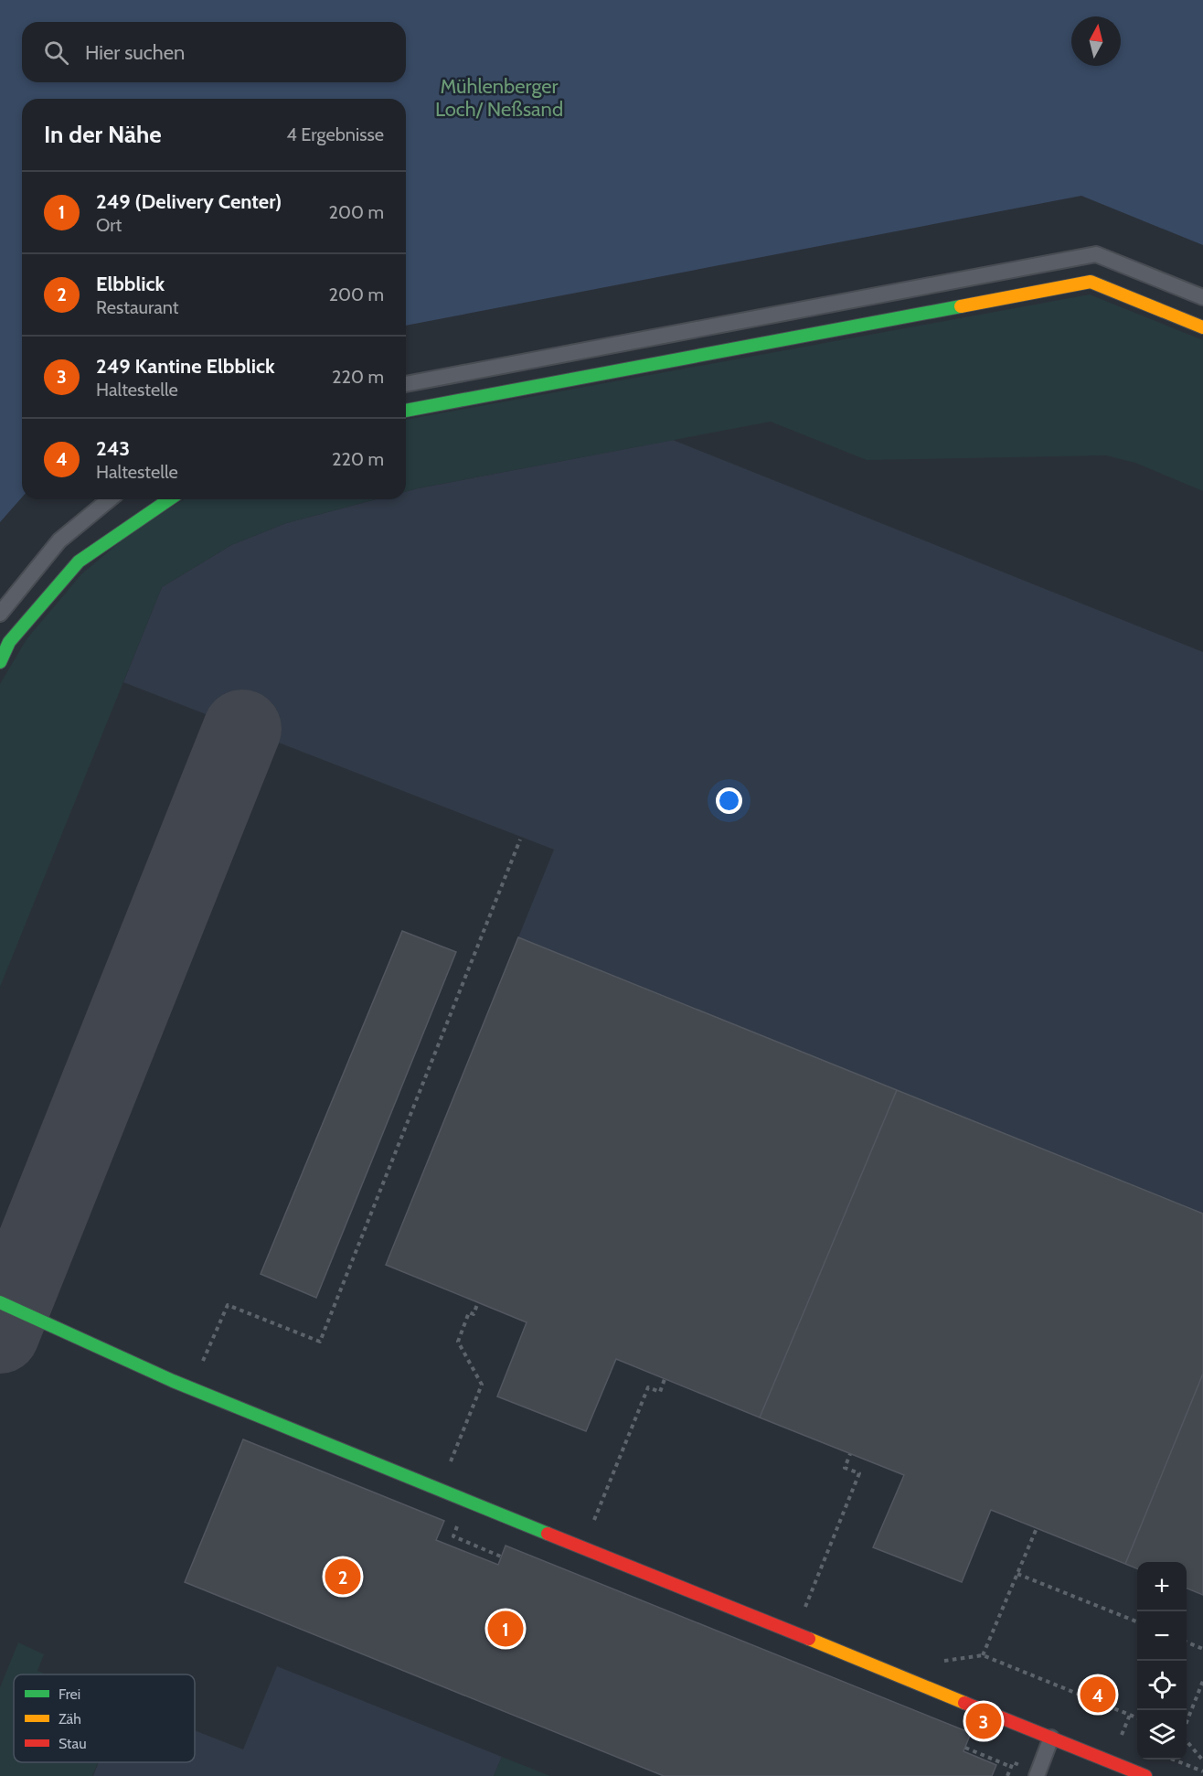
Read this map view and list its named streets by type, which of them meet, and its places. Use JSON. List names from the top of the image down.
{
  "parks": ["Mühlenberger Loch/ Neßsand"],
  "legend": ["Frei", "Zäh", "Stau"],
  "north": "top",
  "page": {
    "search": "Hier suchen",
    "heading": ["In der Nähe", "4 Ergebnisse"],
    "list": [
      {
        "mark": "1",
        "name": "249 (Delivery Center)",
        "note": "Ort",
        "value": "200 m"
      },
      {
        "mark": "2",
        "name": "Elbblick",
        "note": "Restaurant",
        "value": "200 m"
      },
      {
        "mark": "3",
        "name": "249 Kantine Elbblick",
        "note": "Haltestelle",
        "value": "220 m"
      },
      {
        "mark": "4",
        "name": "243",
        "note": "Haltestelle",
        "value": "220 m"
      }
    ],
    "pins": [
      "2",
      "1",
      "4",
      "3"
    ],
    "map_buttons": ["+", "−"]
  }
}
